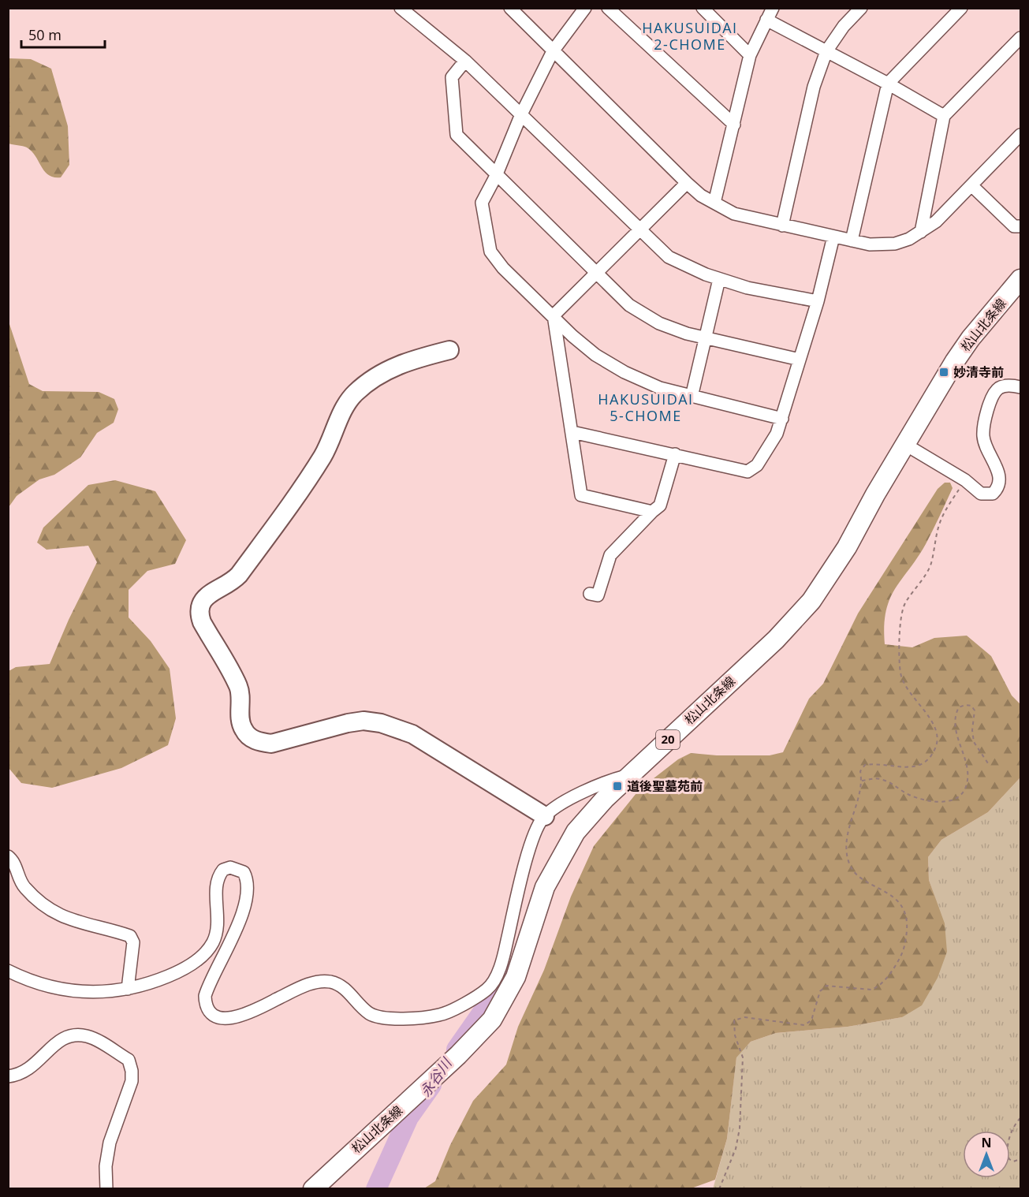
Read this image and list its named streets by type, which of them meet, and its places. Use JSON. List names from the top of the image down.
{
  "streets": {
    "main road": ["松山北条線", "20"]
  },
  "districts": ["HAKUSUIDAI 2-CHOME", "HAKUSUIDAI 5-CHOME"],
  "water": ["永谷川"],
  "places": {
    "transit": ["妙清寺前", "道後聖墓苑前"]
  },
  "scale_bar": "50 m",
  "north": "top"
}
